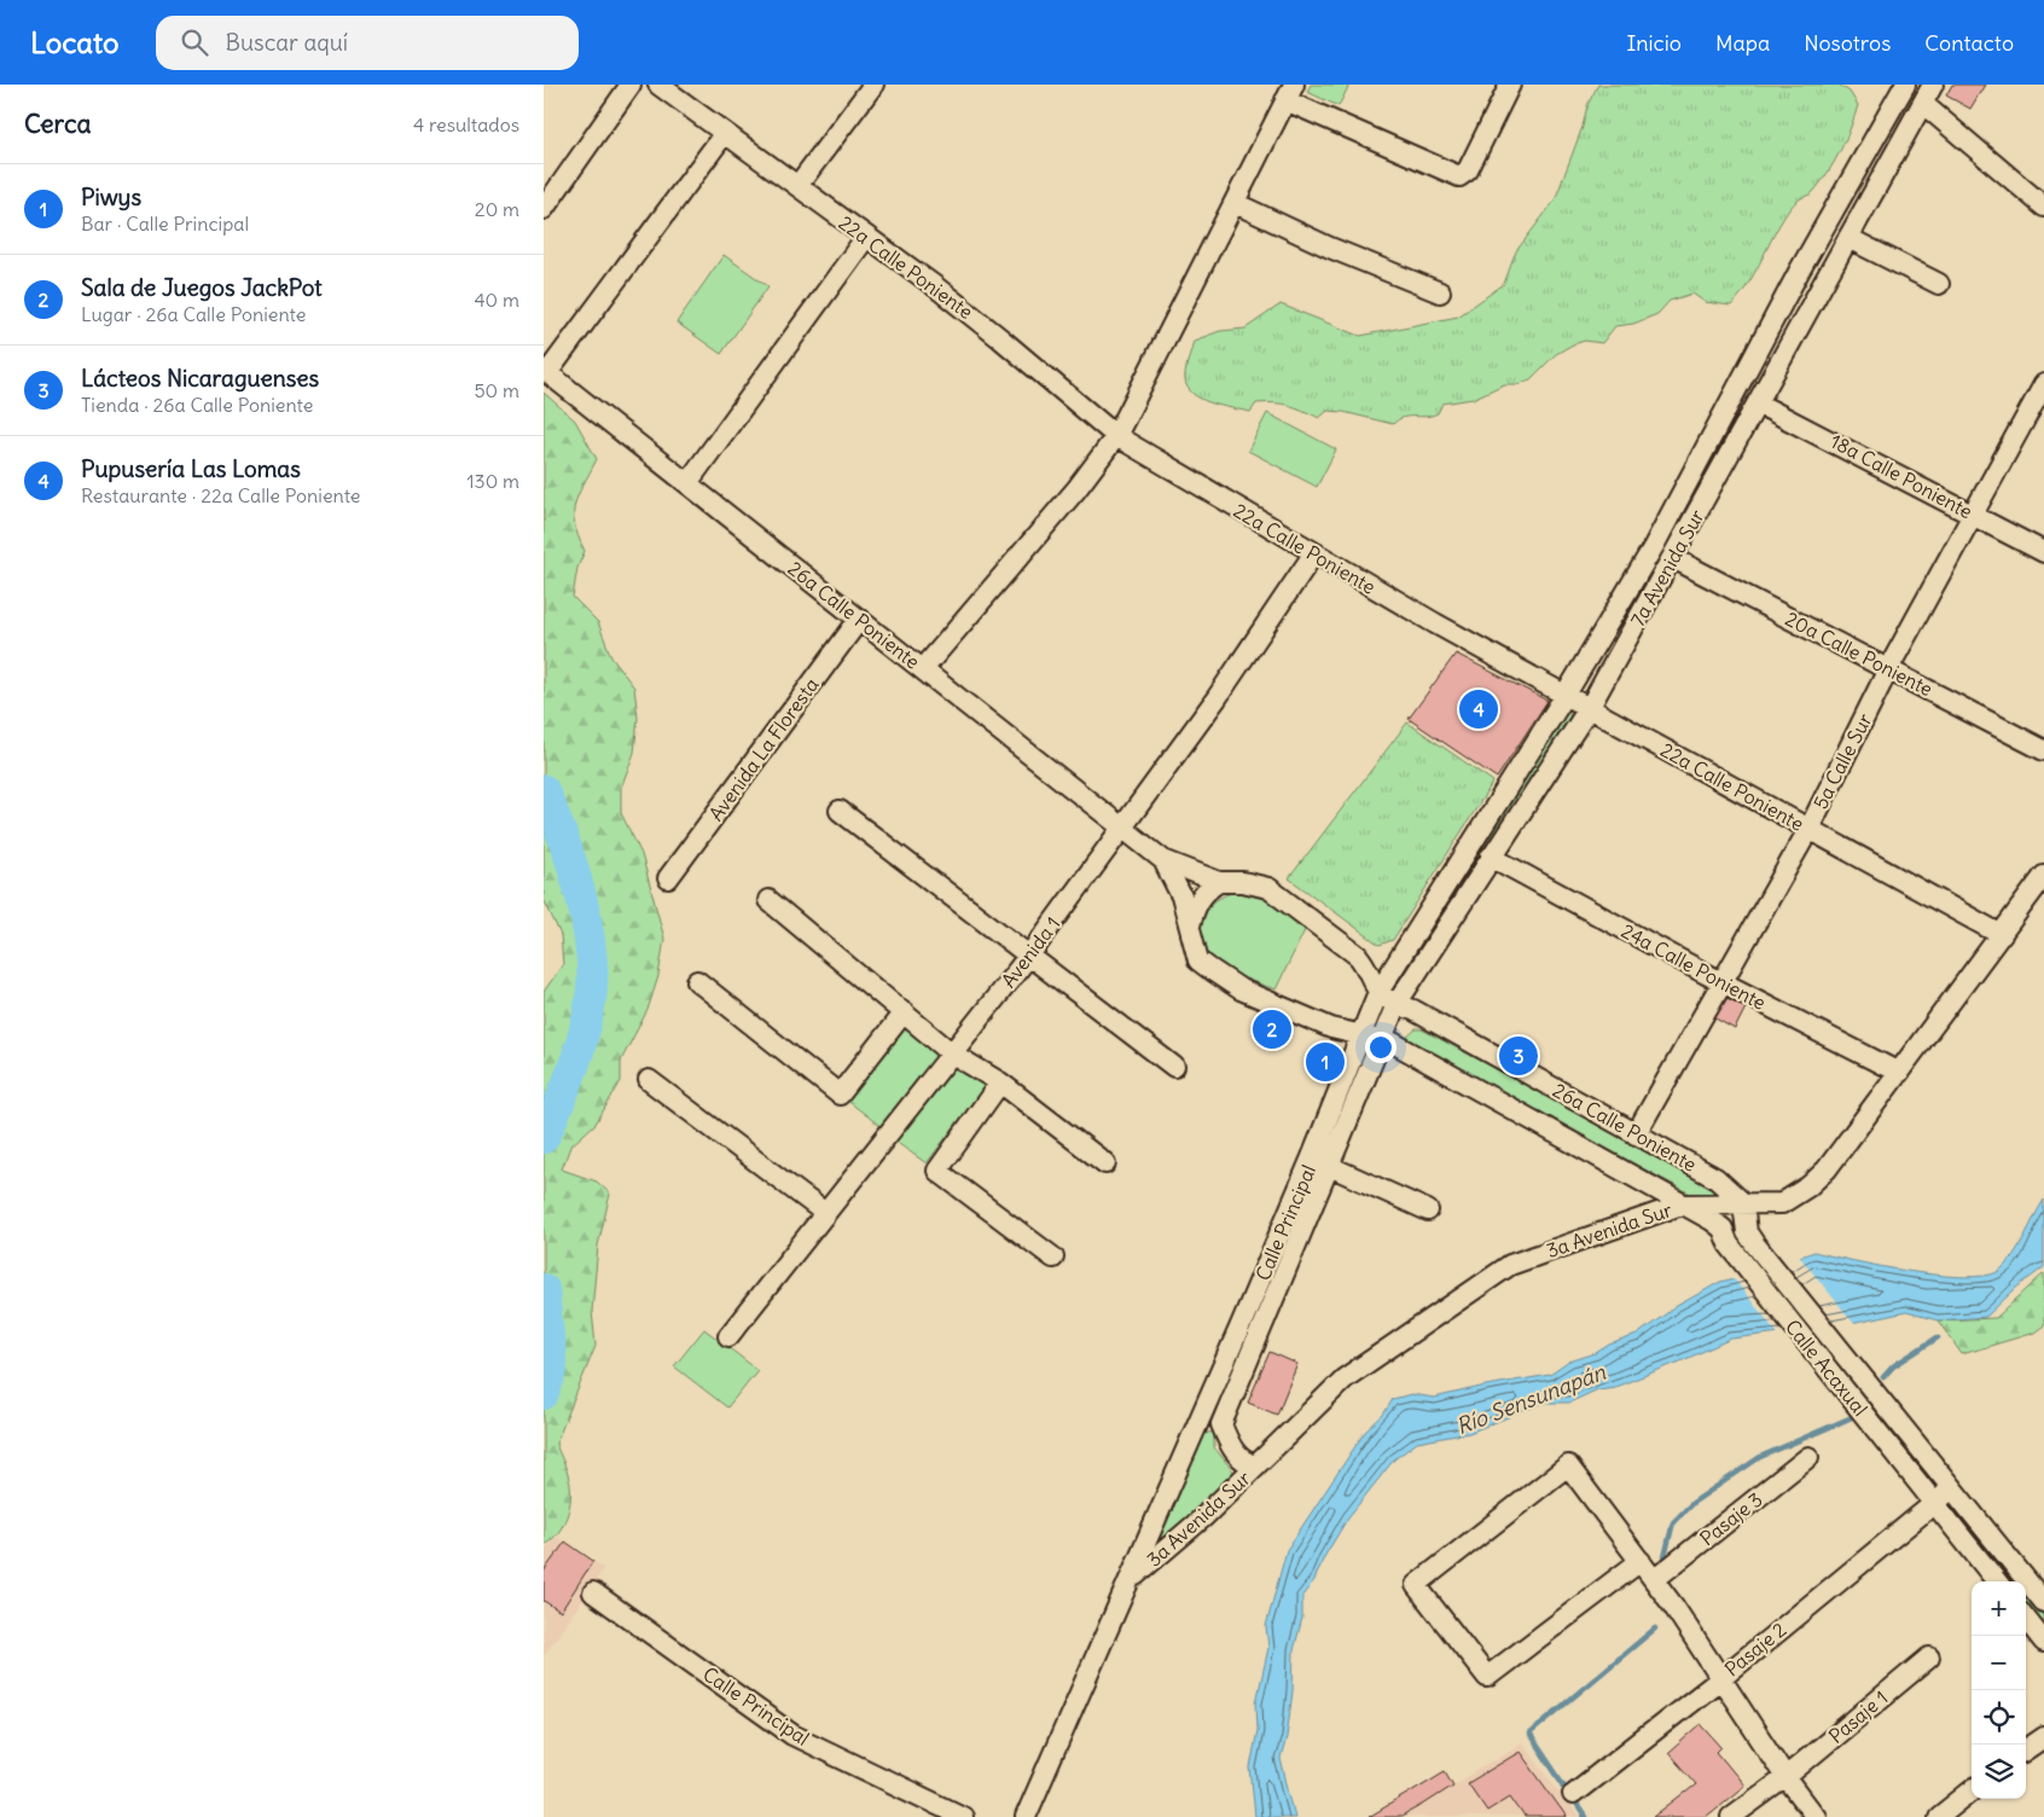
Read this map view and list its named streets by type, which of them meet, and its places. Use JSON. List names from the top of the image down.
{
  "streets": {
    "street": [
      "22a Calle Poniente",
      "18a Calle Poniente",
      "7a Avenida Sur",
      "26a Calle Poniente",
      "20a Calle Poniente",
      "Avenida La Floresta",
      "5a Calle Sur",
      "Avenida 1",
      "24a Calle Poniente",
      "Calle Principal",
      "3a Avenida Sur",
      "Calle Acaxual",
      "Pasaje 3",
      "Pasaje 2",
      "Pasaje 1"
    ]
  },
  "crossings": [
    ["22a Calle Poniente", "7a Avenida Sur"],
    ["22a Calle Poniente", "5a Calle Sur"],
    ["22a Calle Poniente", "Avenida 1"],
    ["22a Calle Poniente", "3a Avenida Sur"],
    ["18a Calle Poniente", "7a Avenida Sur"],
    ["18a Calle Poniente", "5a Calle Sur"],
    ["7a Avenida Sur", "26a Calle Poniente"],
    ["7a Avenida Sur", "20a Calle Poniente"],
    ["7a Avenida Sur", "24a Calle Poniente"],
    ["7a Avenida Sur", "Calle Principal"],
    ["26a Calle Poniente", "Avenida La Floresta"],
    ["26a Calle Poniente", "5a Calle Sur"],
    ["26a Calle Poniente", "Avenida 1"],
    ["26a Calle Poniente", "Calle Principal"],
    ["26a Calle Poniente", "3a Avenida Sur"],
    ["26a Calle Poniente", "Calle Acaxual"],
    ["20a Calle Poniente", "5a Calle Sur"],
    ["5a Calle Sur", "24a Calle Poniente"],
    ["24a Calle Poniente", "3a Avenida Sur"],
    ["Calle Principal", "3a Avenida Sur"],
    ["3a Avenida Sur", "Calle Acaxual"],
    ["Calle Acaxual", "Pasaje 2"]
  ],
  "water": ["Río Sensunapán"],
  "page": {
    "header": "Locato",
    "search": "Buscar aquí",
    "nav": [
      "Inicio",
      "Mapa",
      "Nosotros",
      "Contacto"
    ],
    "heading": ["Cerca", "4 resultados"],
    "list": [
      {
        "mark": "1",
        "name": "Piwys",
        "note": "Bar · Calle Principal",
        "value": "20 m"
      },
      {
        "mark": "2",
        "name": "Sala de Juegos JackPot",
        "note": "Lugar · 26a Calle Poniente",
        "value": "40 m"
      },
      {
        "mark": "3",
        "name": "Lácteos Nicaraguenses",
        "note": "Tienda · 26a Calle Poniente",
        "value": "50 m"
      },
      {
        "mark": "4",
        "name": "Pupusería Las Lomas",
        "note": "Restaurante · 22a Calle Poniente",
        "value": "130 m"
      }
    ],
    "pins": [
      "4",
      "2",
      "3",
      "1"
    ],
    "map_buttons": ["+", "−"]
  }
}
